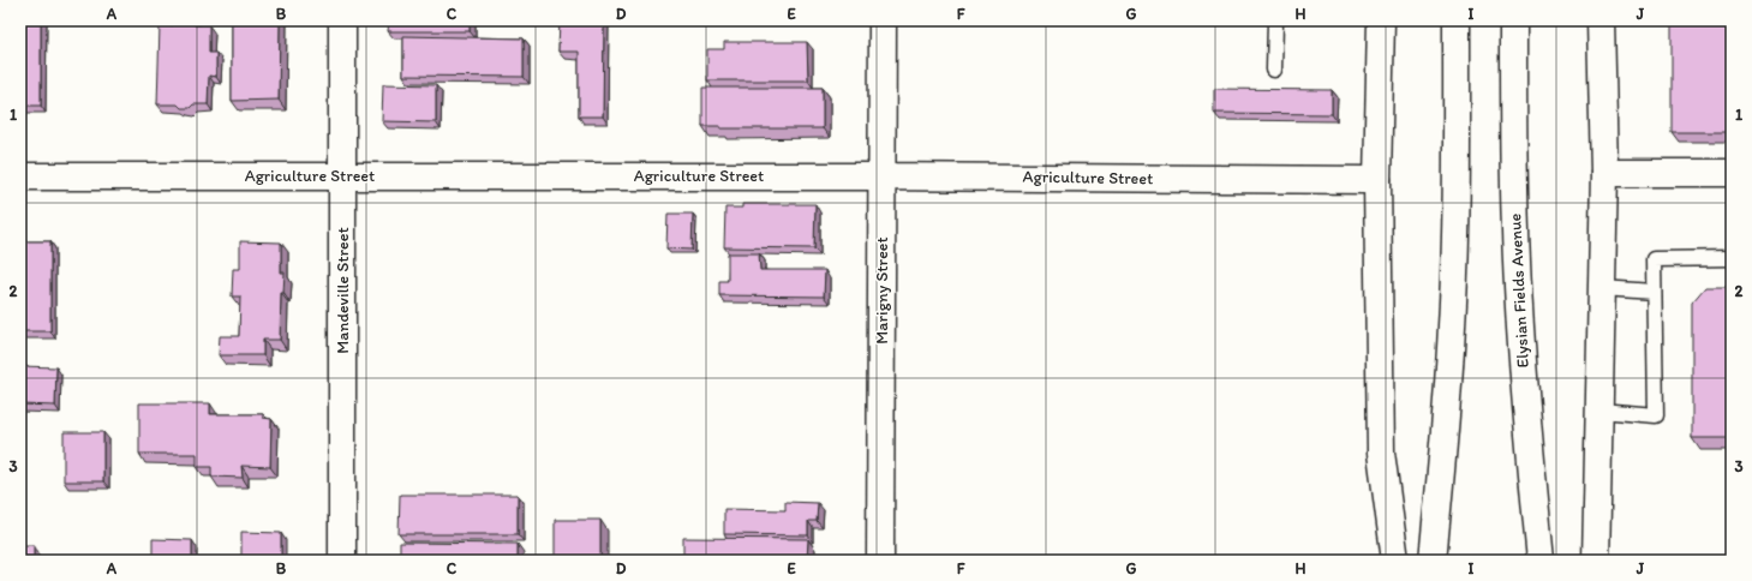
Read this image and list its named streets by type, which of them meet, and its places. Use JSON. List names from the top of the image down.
{
  "streets": {
    "street": [
      "Agriculture Street",
      "Mandeville Street",
      "Marigny Street",
      "Elysian Fields Avenue"
    ]
  },
  "crossings": [
    ["Agriculture Street", "Mandeville Street"],
    ["Agriculture Street", "Marigny Street"]
  ],
  "grid": {
    "columns": [
      "A",
      "B",
      "C",
      "D",
      "E",
      "F",
      "G",
      "H",
      "I",
      "J"
    ],
    "rows": ["1", "2", "3"]
  }
}
